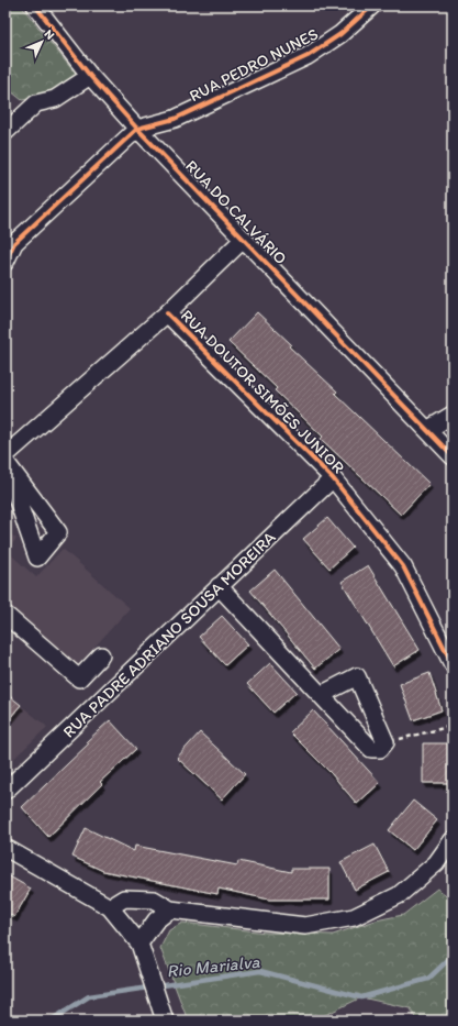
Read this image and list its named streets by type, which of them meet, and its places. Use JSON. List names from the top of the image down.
{
  "streets": {
    "street": [
      "RUA PEDRO NUNES",
      "RUA DO CALVÁRIO",
      "RUA DOUTOR SIMÕES JUNIOR",
      "RUA PADRE ADRIANO SOUSA MOREIRA"
    ]
  },
  "crossings": [
    ["RUA PEDRO NUNES", "RUA DO CALVÁRIO"],
    ["RUA DOUTOR SIMÕES JUNIOR", "RUA PADRE ADRIANO SOUSA MOREIRA"]
  ],
  "water": ["Rio Marialva"],
  "north": "top right"
}
